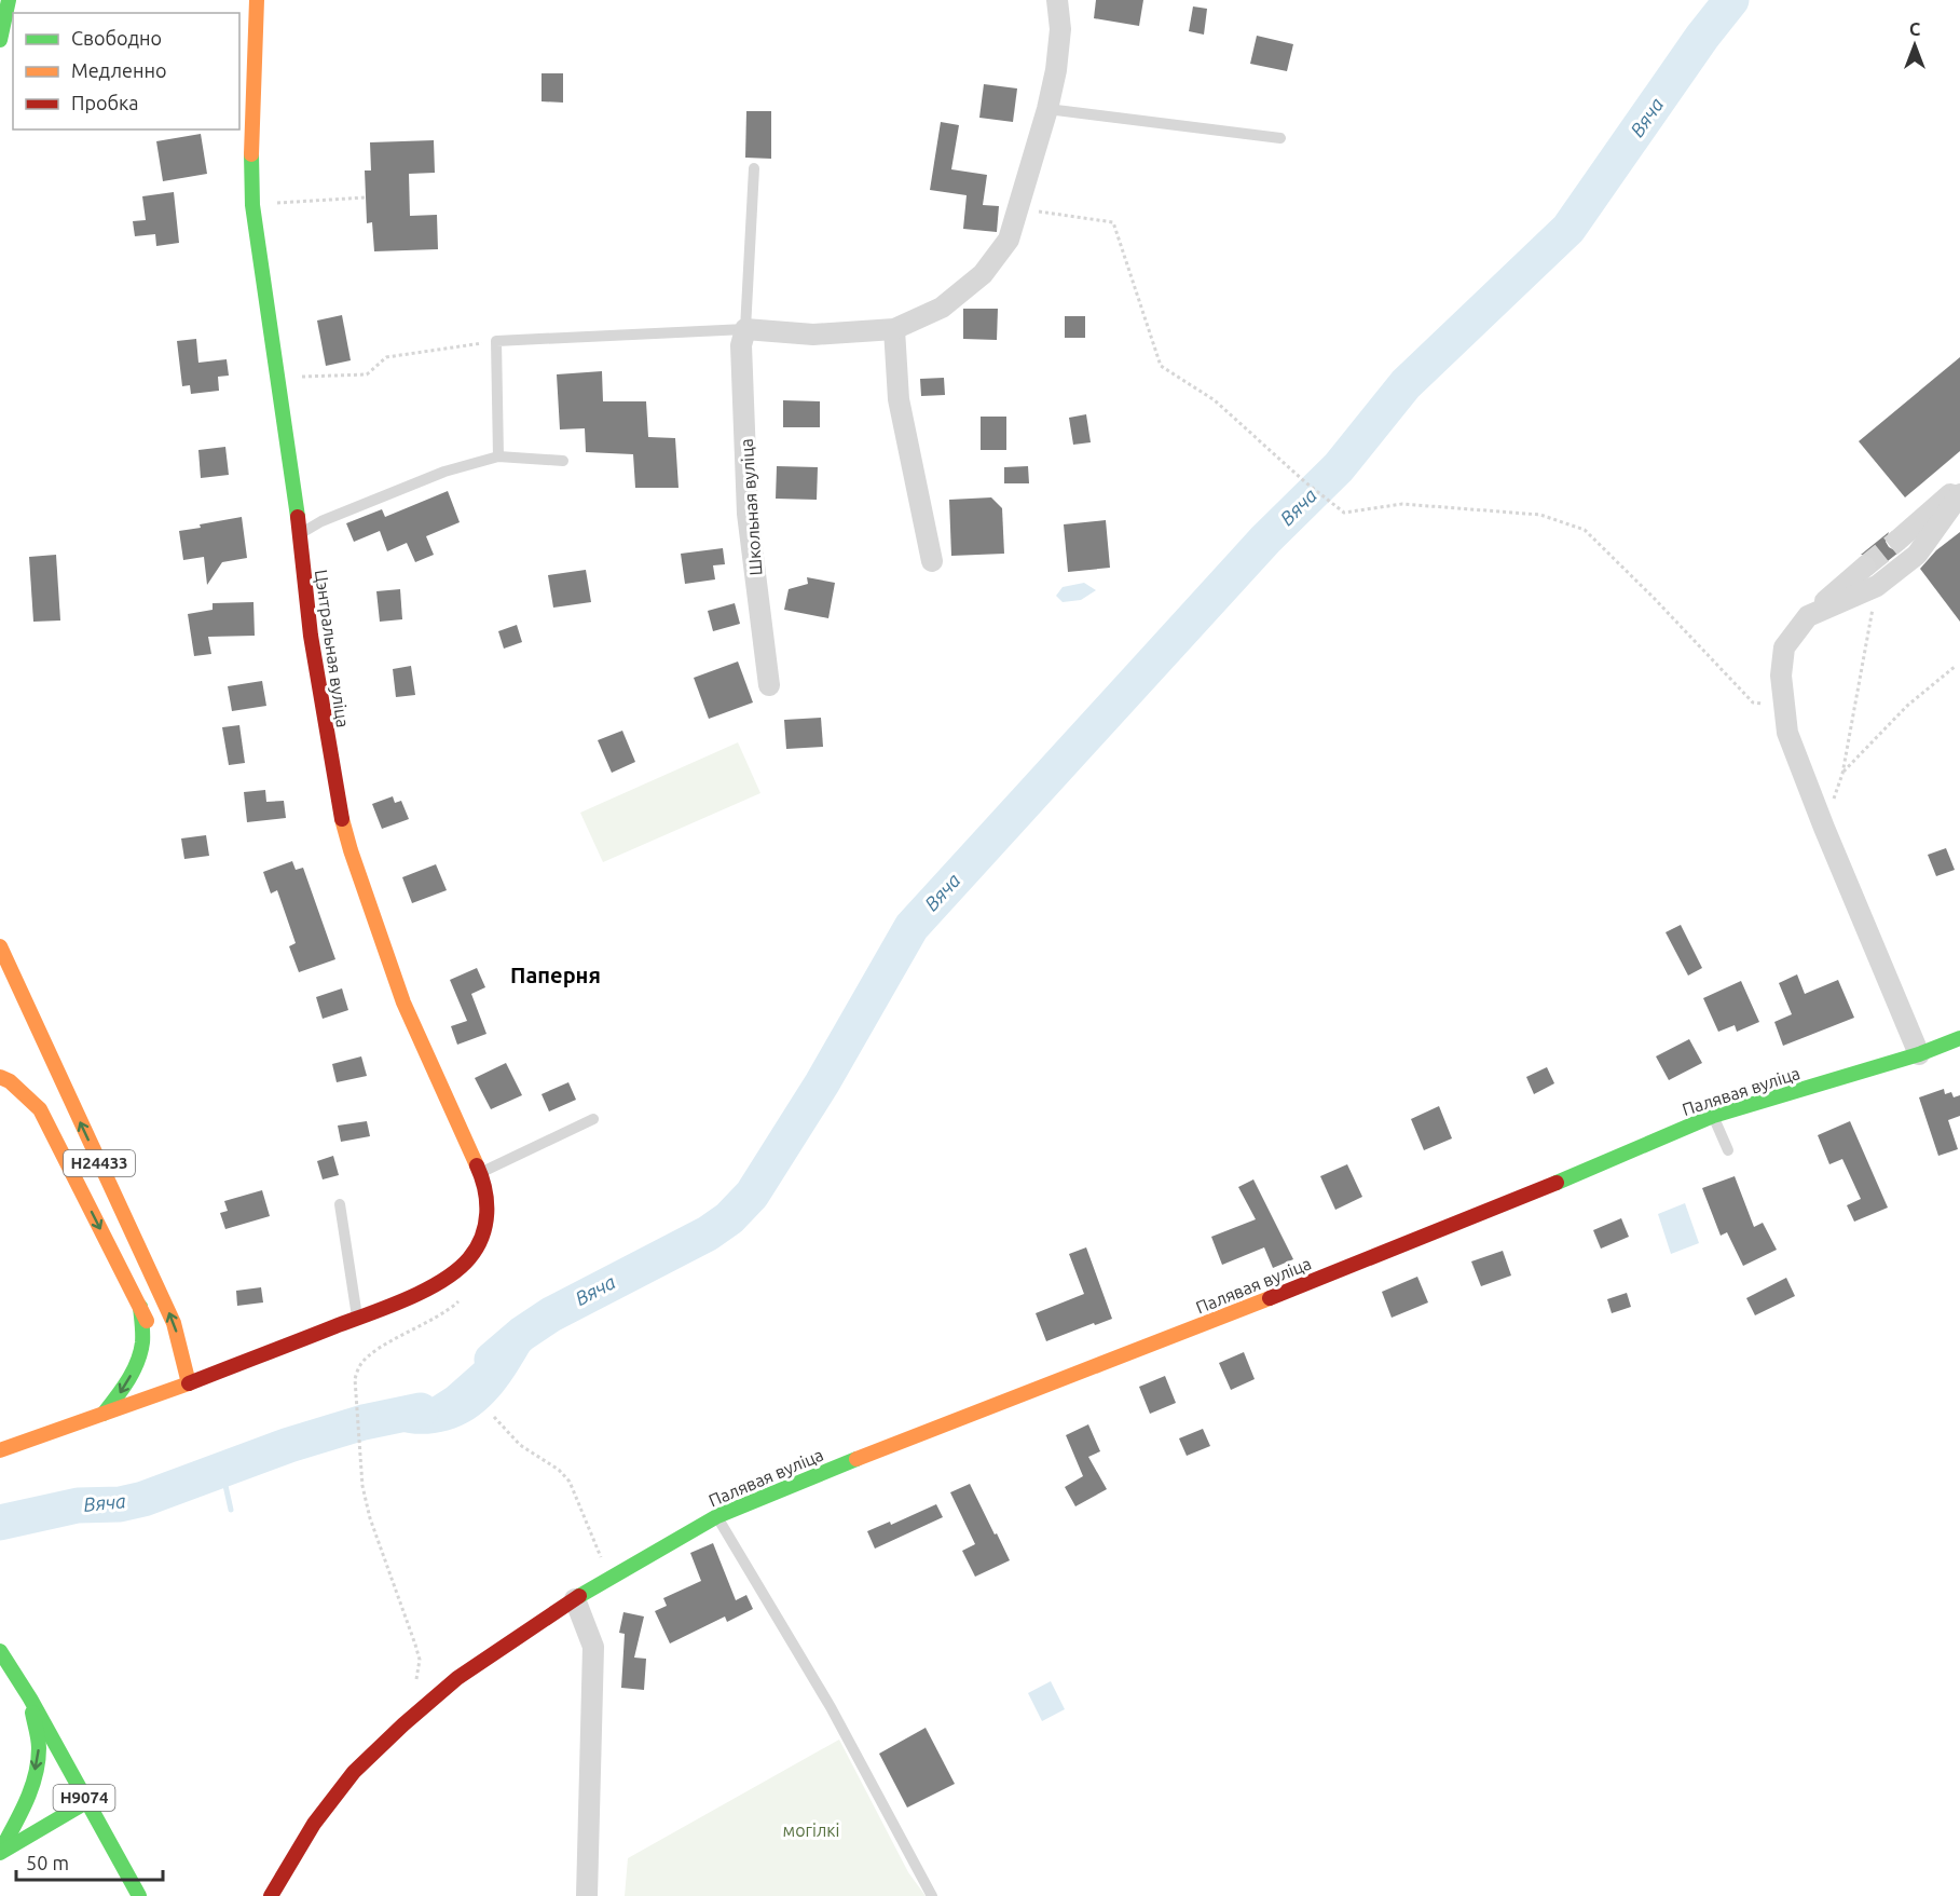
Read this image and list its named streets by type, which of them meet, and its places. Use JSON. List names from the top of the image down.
{
  "streets": {
    "main road": [
      "Цэнтральная вуліца",
      "Палявая вуліца",
      "Н24433",
      "Н9074"
    ],
    "street": ["Школьная вуліца"]
  },
  "districts": ["Паперня"],
  "water": ["Вяча"],
  "parks": ["могілкі"],
  "legend": ["Свободно", "Медленно", "Пробка"],
  "scale_bar": "50 m",
  "north": "top"
}
